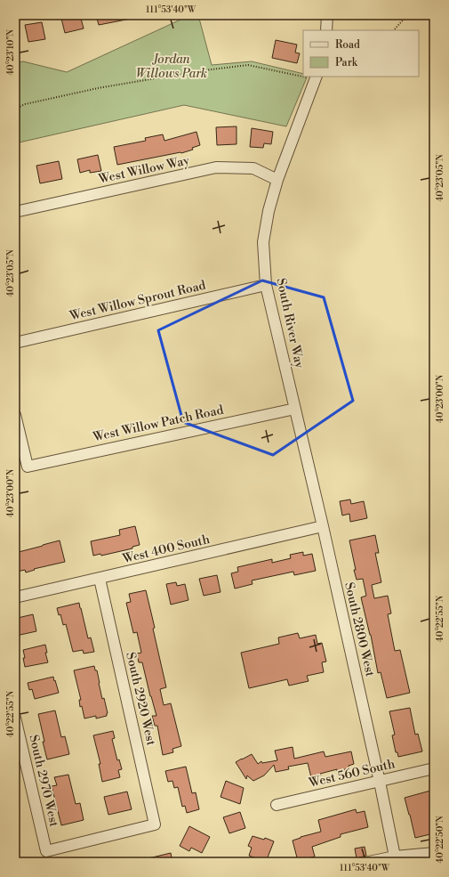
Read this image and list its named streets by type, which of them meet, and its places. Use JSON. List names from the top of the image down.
{
  "streets": {
    "street": [
      "West Willow Way",
      "West Willow Sprout Road",
      "South River Way",
      "West Willow Patch Road",
      "West 400 South",
      "South 2800 West",
      "South 2920 West",
      "West 560 South",
      "South 2970 West"
    ]
  },
  "crossings": [
    ["West Willow Way", "South River Way"],
    ["West Willow Sprout Road", "South River Way"],
    ["South River Way", "West Willow Patch Road"],
    ["South River Way", "South 2800 West"],
    ["West Willow Patch Road", "South 2800 West"],
    ["West 400 South", "South 2800 West"],
    ["West 400 South", "South 2920 West"],
    ["South 2800 West", "West 560 South"],
    ["South 2920 West", "South 2970 West"]
  ],
  "parks": ["Jordan Willows Park"],
  "legend": ["Road", "Park"],
  "coordinates": [
    "111°53'40\"W",
    "40°23'10\"N",
    "40°23'05\"N",
    "40°23'00\"N",
    "40°22'55\"N",
    "40°22'50\"N"
  ]
}
